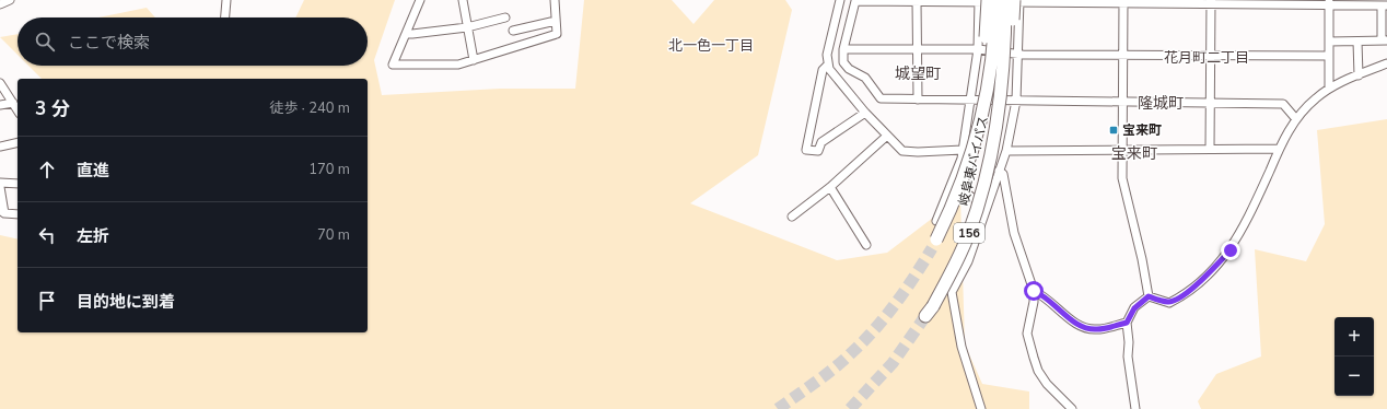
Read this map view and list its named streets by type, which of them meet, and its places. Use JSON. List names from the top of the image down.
{
  "streets": {
    "highway": ["岐阜東バイパス", "156"]
  },
  "crossings": [
    ["岐阜東バイパス", "156"]
  ],
  "districts": [
    "北一色一丁目",
    "花月町二丁目",
    "城望町",
    "隆城町",
    "宝来町"
  ],
  "places": {
    "transit": ["宝来町"]
  },
  "page": {
    "search": "ここで検索",
    "heading": ["3 分", "徒歩 · 240 m"],
    "list": [
      ["直進", "170 m"],
      ["左折", "70 m"],
      "目的地に到着"
    ],
    "map_buttons": ["+", "−"]
  }
}
